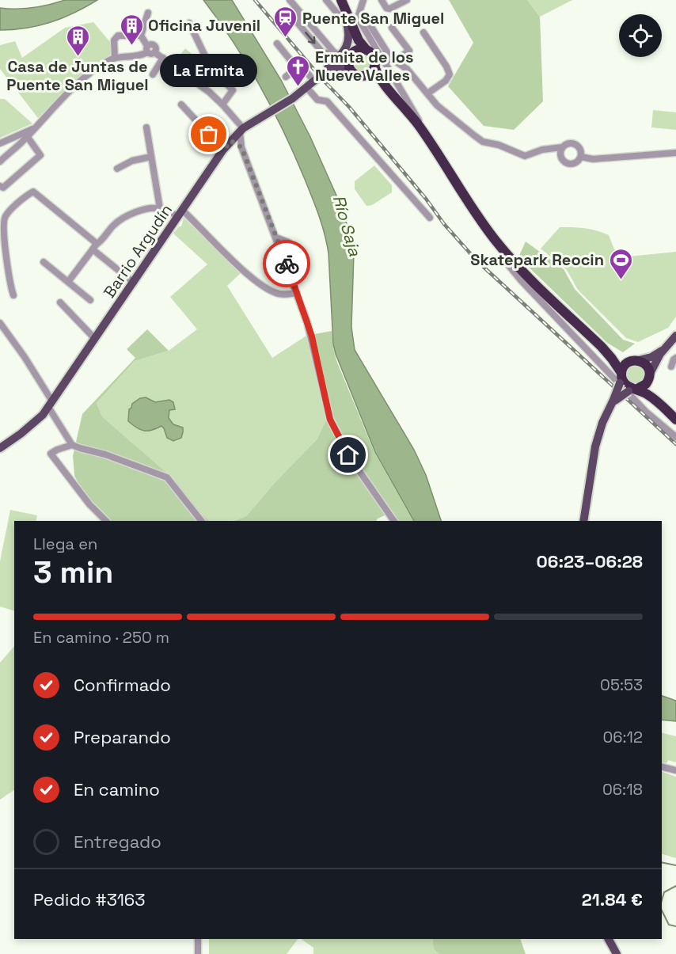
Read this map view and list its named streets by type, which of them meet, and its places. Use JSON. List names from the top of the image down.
{
  "streets": {
    "main road": ["Barrio Argudín"]
  },
  "water": ["Río Saja"],
  "places": {
    "station": ["Puente San Miguel"],
    "building": ["Oficina Juvenil", "Casa de Juntas de Puente San Miguel"],
    "church": ["Ermita de los Nueve Valles"],
    "other": ["La Ermita"],
    "sports": ["Skatepark Reocin"]
  },
  "page": {
    "bubble": "La Ermita",
    "heading": ["3 min", "Llega en", "06:23–06:28"],
    "panel": ["Pedido #3163", "21.84 €"],
    "bar": "En camino · 250 m",
    "list": [
      ["Confirmado", "05:53"],
      ["Preparando", "06:12"],
      ["En camino", "06:18"],
      "Entregado"
    ]
  }
}
